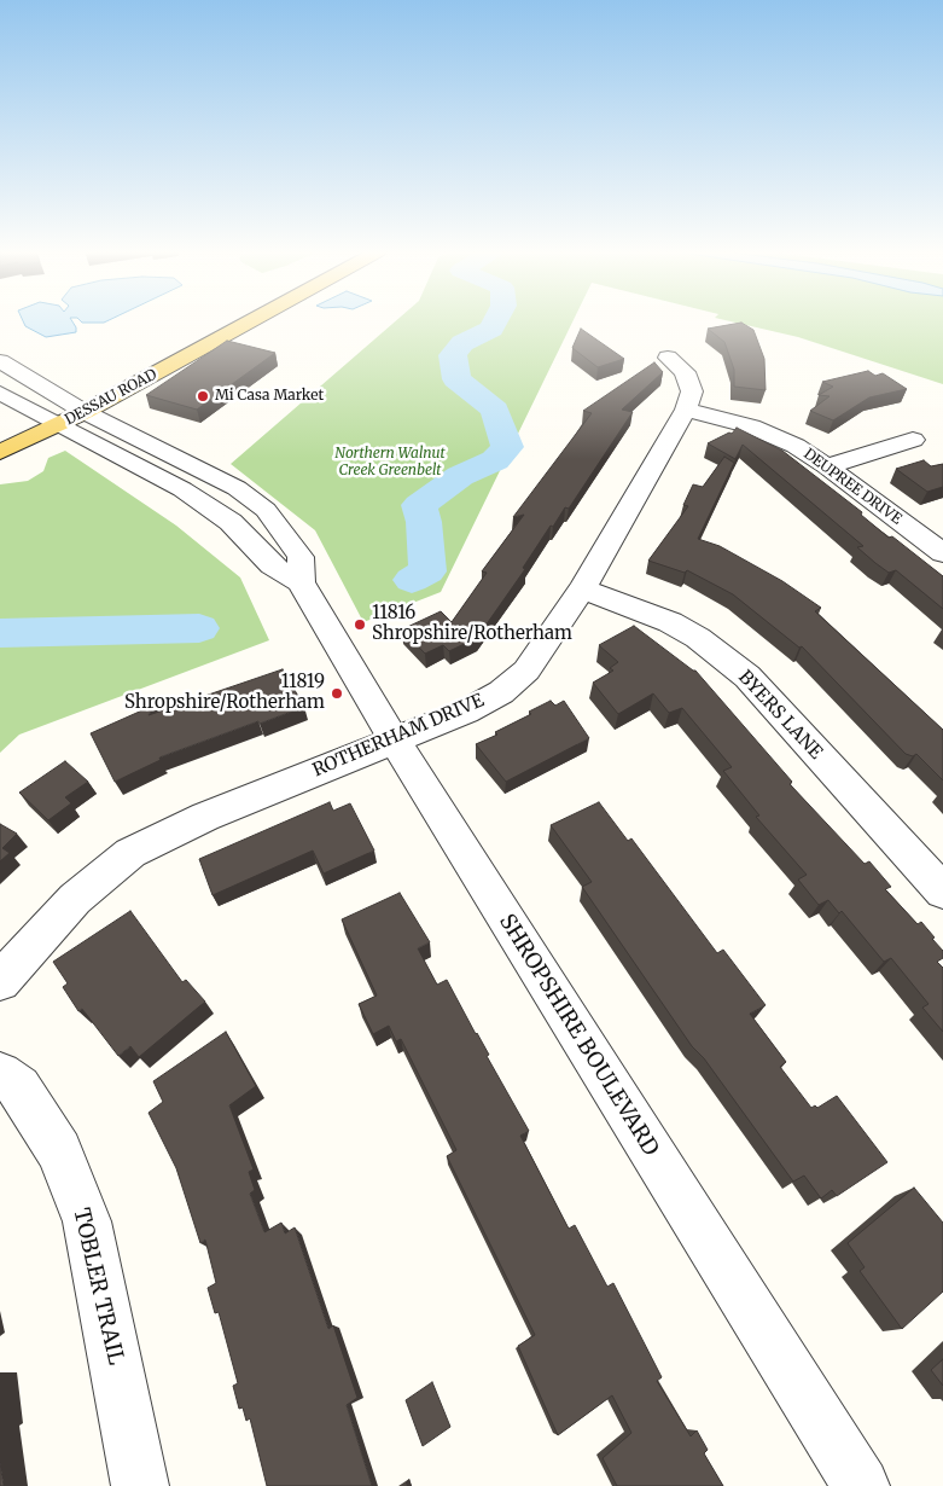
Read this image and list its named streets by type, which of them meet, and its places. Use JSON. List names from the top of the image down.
{
  "streets": {
    "main road": ["DESSAU ROAD"],
    "street": [
      "DEUPREE DRIVE",
      "BYERS LANE",
      "ROTHERHAM DRIVE",
      "SHROPSHIRE BOULEVARD",
      "TOBLER TRAIL"
    ]
  },
  "crossings": [
    ["DESSAU ROAD", "SHROPSHIRE BOULEVARD"],
    ["DEUPREE DRIVE", "ROTHERHAM DRIVE"],
    ["BYERS LANE", "ROTHERHAM DRIVE"],
    ["ROTHERHAM DRIVE", "SHROPSHIRE BOULEVARD"]
  ],
  "parks": ["Northern Walnut Creek Greenbelt"],
  "places": ["Mi Casa Market", "11816 Shropshire/Rotherham", "11819 Shropshire/Rotherham"]
}
